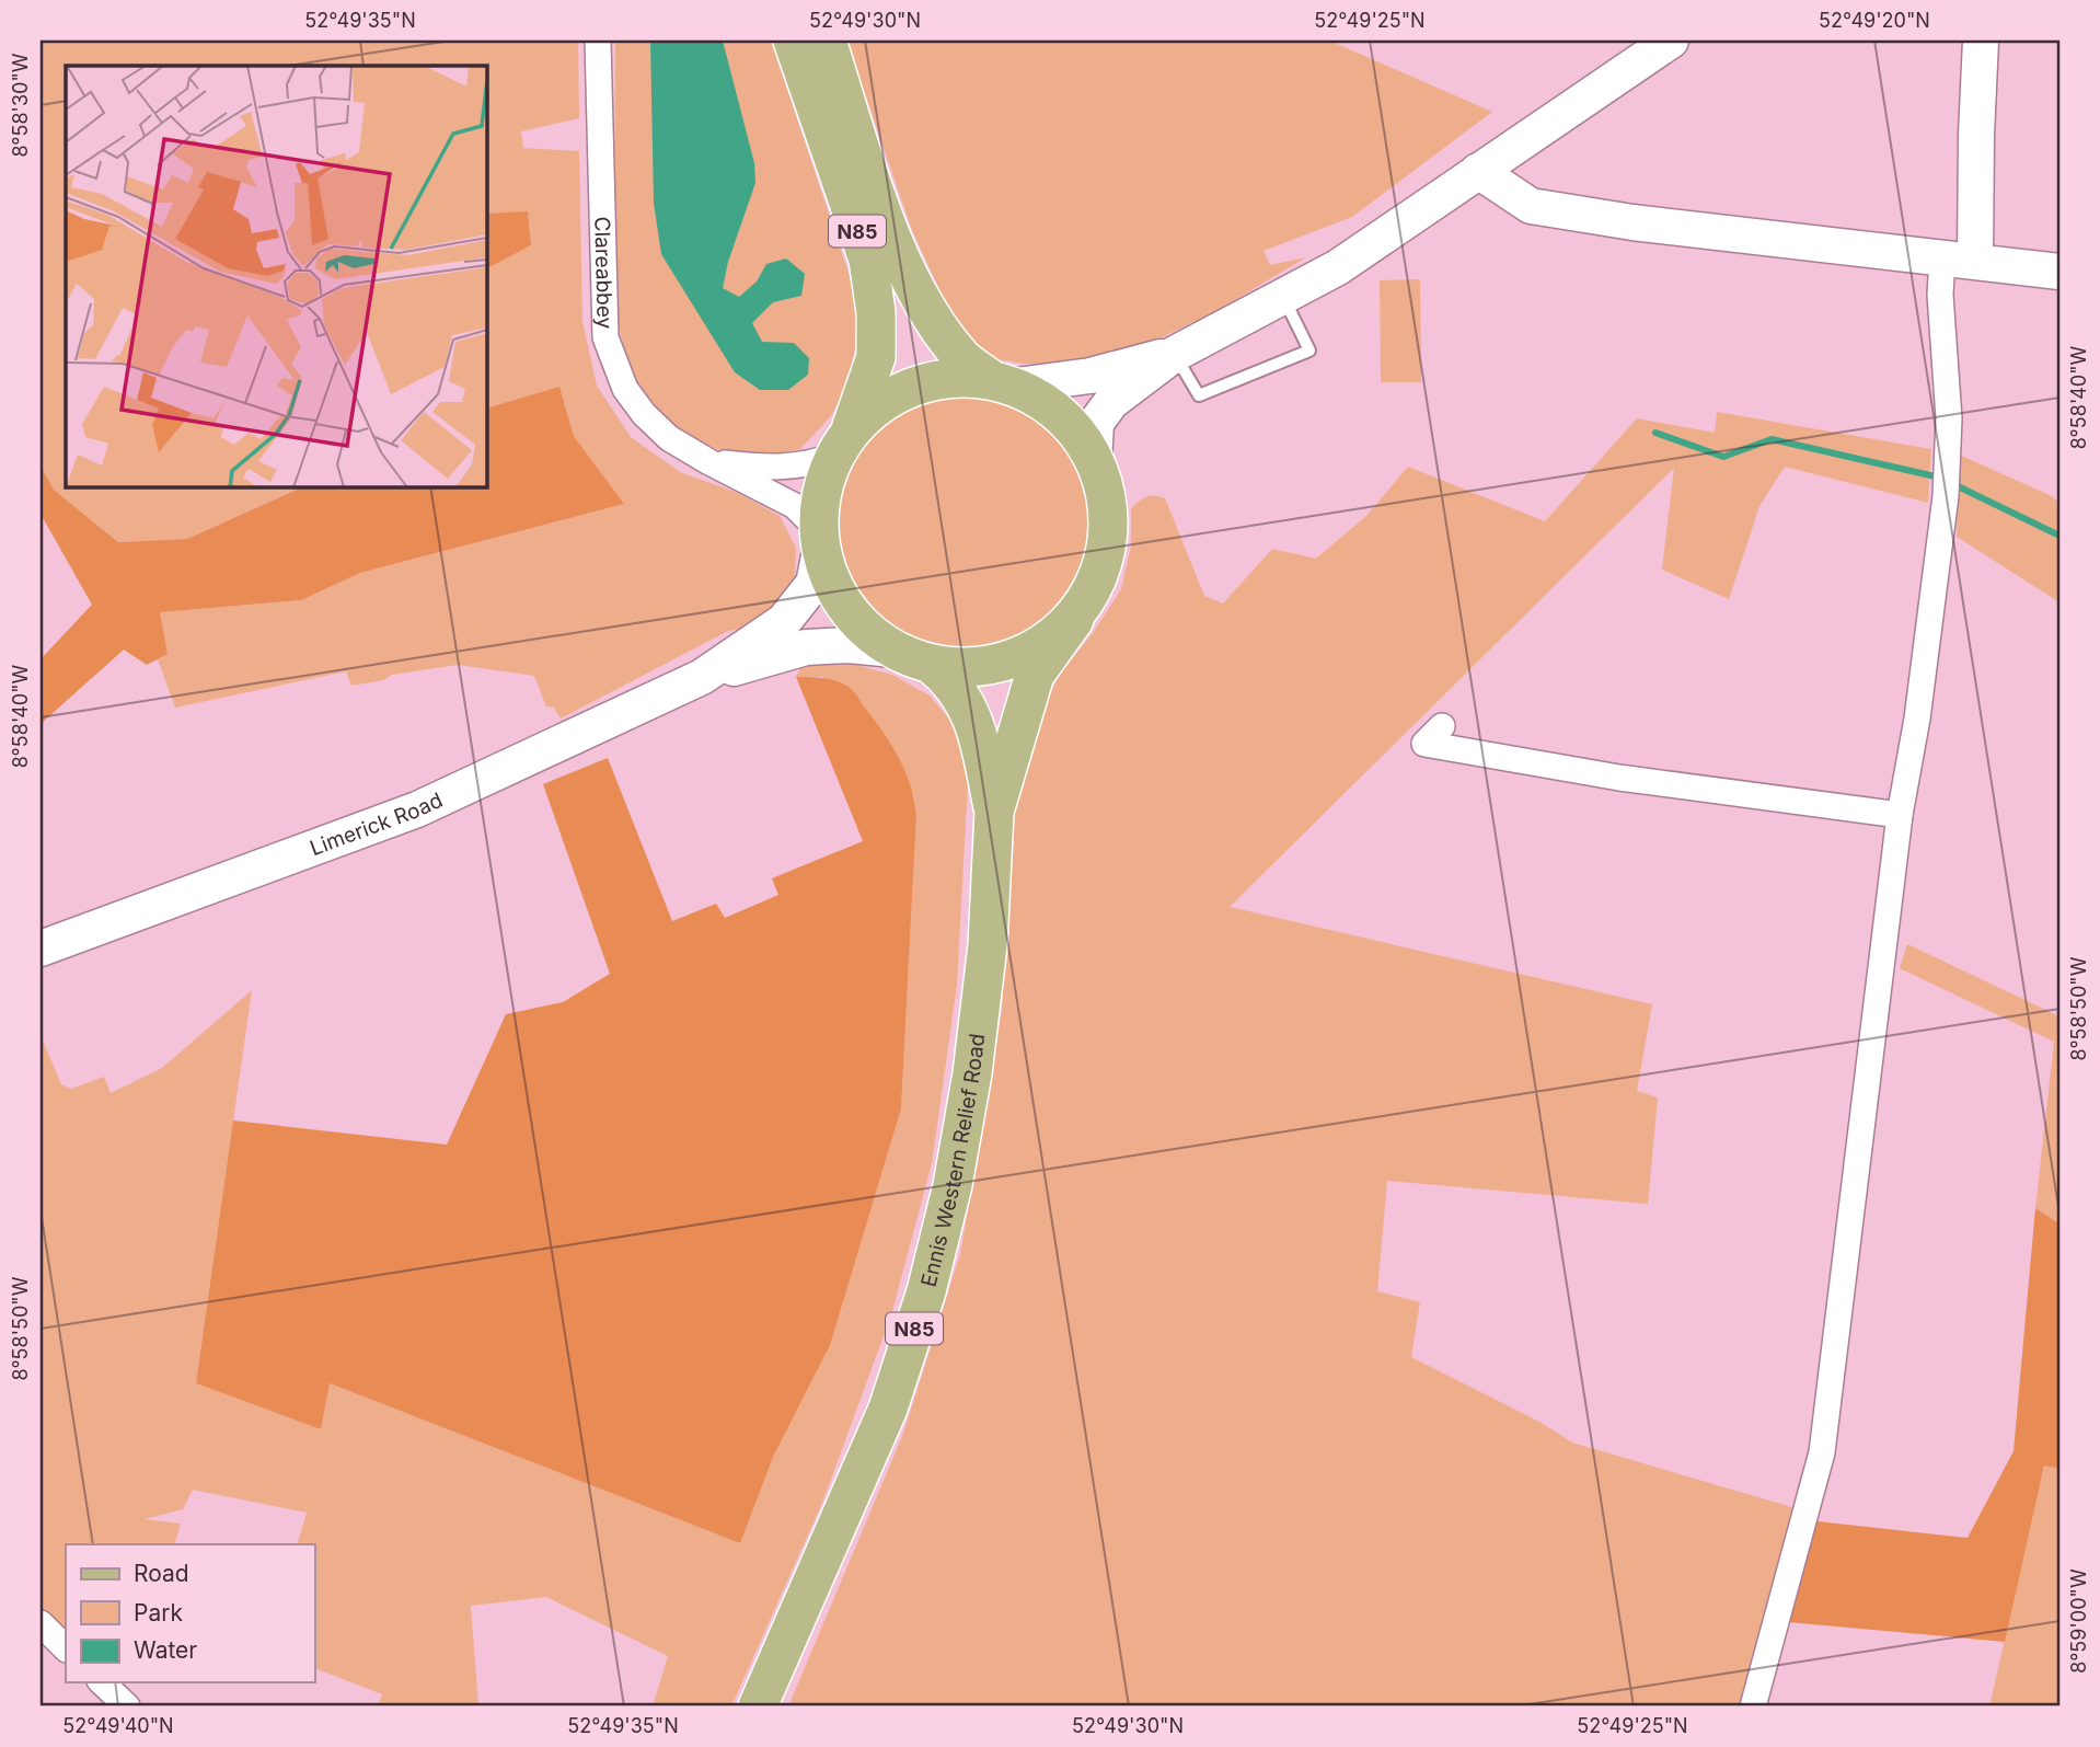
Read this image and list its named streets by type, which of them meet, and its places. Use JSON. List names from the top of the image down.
{
  "streets": {
    "main road": ["N85", "Limerick Road", "Ennis Western Relief Road"],
    "street": ["Clareabbey"]
  },
  "crossings": [
    ["N85", "Clareabbey"],
    ["N85", "Ennis Western Relief Road"]
  ],
  "legend": ["Road", "Park", "Water"],
  "coordinates": [
    "52°49'35\"N",
    "52°49'30\"N",
    "52°49'25\"N",
    "52°49'20\"N",
    "8°58'30\"W",
    "8°58'40\"W",
    "8°58'50\"W",
    "8°59'00\"W",
    "52°49'40\"N"
  ]
}
